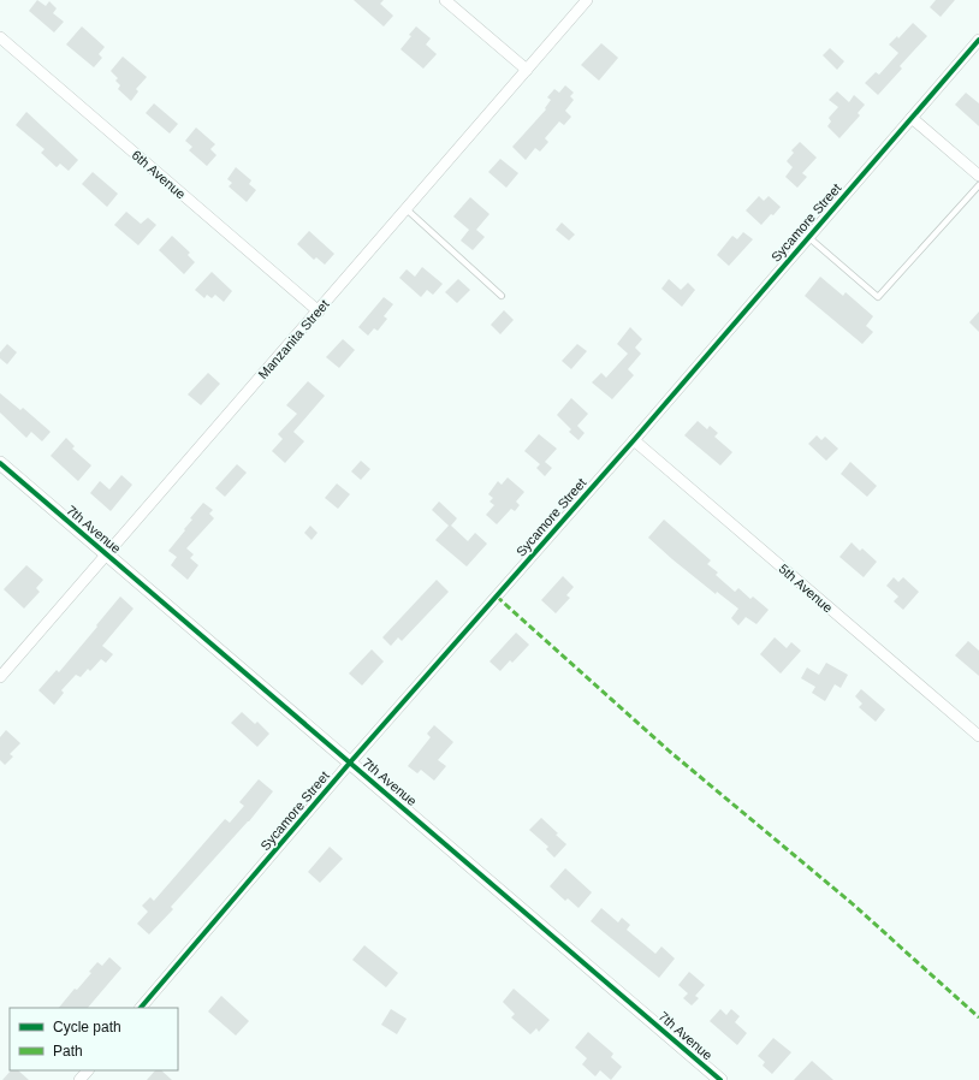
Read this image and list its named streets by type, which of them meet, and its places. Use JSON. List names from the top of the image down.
{
  "streets": {
    "street": [
      "6th Avenue",
      "Sycamore Street",
      "Manzanita Street",
      "7th Avenue",
      "5th Avenue"
    ]
  },
  "crossings": [
    ["6th Avenue", "Manzanita Street"],
    ["Sycamore Street", "7th Avenue"],
    ["Sycamore Street", "5th Avenue"],
    ["Manzanita Street", "7th Avenue"]
  ],
  "legend": ["Cycle path", "Path"]
}
